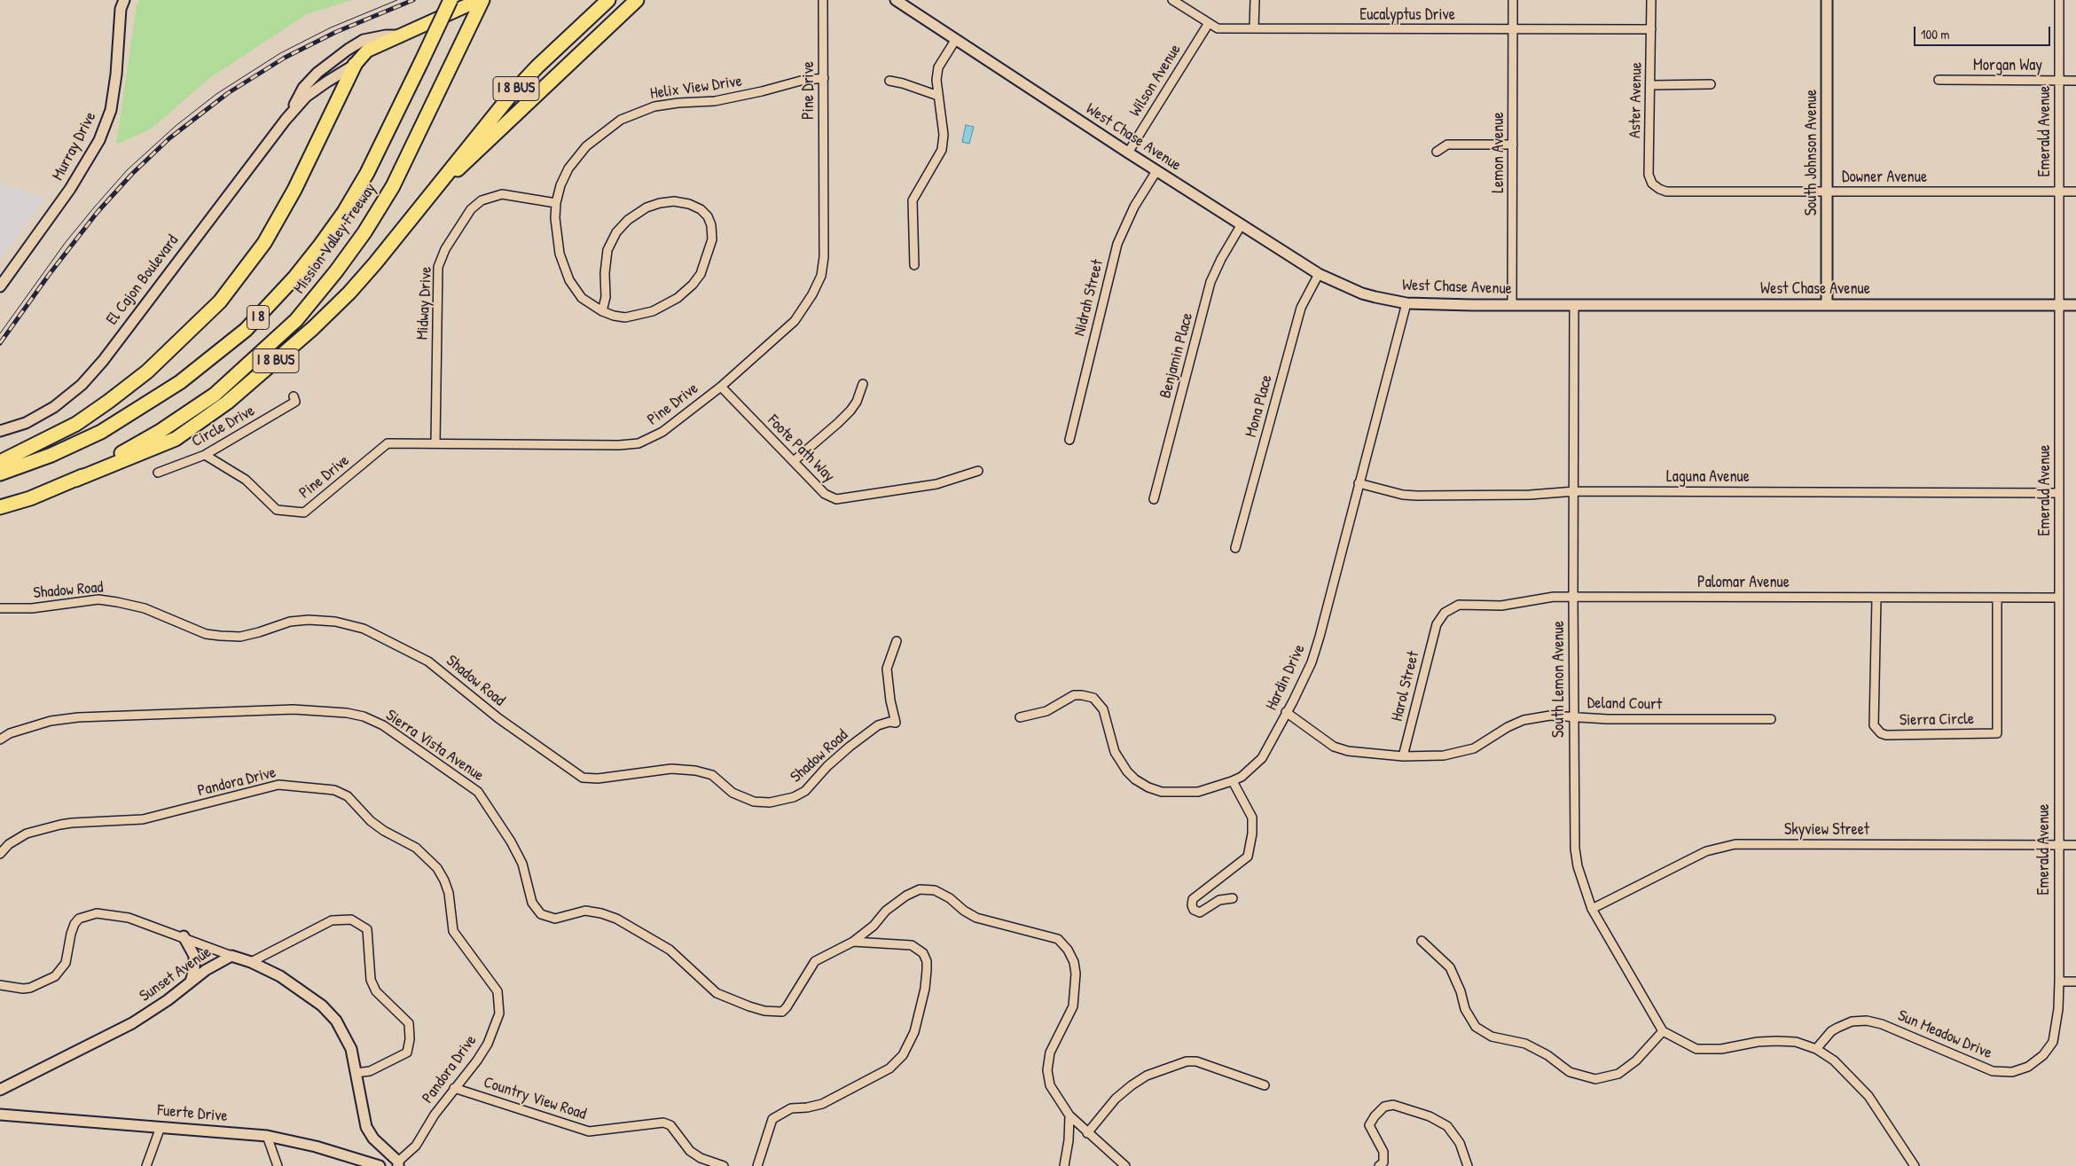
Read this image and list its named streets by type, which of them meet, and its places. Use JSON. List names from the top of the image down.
{
  "streets": {
    "highway": ["I 8 BUS", "Mission Valley Freeway", "I 8"],
    "main road": [
      "West Chase Avenue",
      "Murray Drive",
      "South Johnson Avenue",
      "El Cajon Boulevard",
      "Sunset Avenue",
      "Fuerte Drive"
    ],
    "street": [
      "Eucalyptus Drive",
      "Morgan Way",
      "Wilson Avenue",
      "Helix View Drive",
      "Pine Drive",
      "Aster Avenue",
      "Emerald Avenue",
      "Lemon Avenue",
      "Downer Avenue",
      "Nidrah Street",
      "Midway Drive",
      "Benjamin Place",
      "Mona Place",
      "Circle Drive",
      "Foote Path Way",
      "Laguna Avenue",
      "Palomar Avenue",
      "Shadow Road",
      "Hardin Drive",
      "South Lemon Avenue",
      "Harol Street",
      "Deland Court",
      "Sierra Circle",
      "Sierra Vista Avenue",
      "Pandora Drive",
      "Skyview Street",
      "Sun Meadow Drive",
      "Country View Road"
    ]
  },
  "crossings": [
    ["Eucalyptus Drive", "Wilson Avenue"],
    ["Eucalyptus Drive", "Aster Avenue"],
    ["Eucalyptus Drive", "Lemon Avenue"],
    ["Morgan Way", "Emerald Avenue"],
    ["Wilson Avenue", "West Chase Avenue"],
    ["Helix View Drive", "Pine Drive"],
    ["Helix View Drive", "Midway Drive"],
    ["I 8 BUS", "Mission Valley Freeway"],
    ["Pine Drive", "Midway Drive"],
    ["Pine Drive", "Circle Drive"],
    ["Pine Drive", "Foote Path Way"],
    ["Aster Avenue", "Downer Avenue"],
    ["Emerald Avenue", "West Chase Avenue"],
    ["Emerald Avenue", "Downer Avenue"],
    ["Emerald Avenue", "Laguna Avenue"],
    ["Emerald Avenue", "Palomar Avenue"],
    ["Emerald Avenue", "Skyview Street"],
    ["Emerald Avenue", "Sun Meadow Drive"],
    ["West Chase Avenue", "Lemon Avenue"],
    ["West Chase Avenue", "South Johnson Avenue"],
    ["West Chase Avenue", "Nidrah Street"],
    ["West Chase Avenue", "Benjamin Place"],
    ["West Chase Avenue", "Mona Place"],
    ["West Chase Avenue", "Hardin Drive"],
    ["West Chase Avenue", "South Lemon Avenue"],
    ["South Johnson Avenue", "Downer Avenue"],
    ["Laguna Avenue", "Hardin Drive"],
    ["Laguna Avenue", "South Lemon Avenue"],
    ["Palomar Avenue", "South Lemon Avenue"],
    ["Palomar Avenue", "Harol Street"],
    ["Palomar Avenue", "Sierra Circle"],
    ["Hardin Drive", "Deland Court"],
    ["South Lemon Avenue", "Deland Court"],
    ["South Lemon Avenue", "Skyview Street"],
    ["Harol Street", "Deland Court"],
    ["Pandora Drive", "Sunset Avenue"],
    ["Pandora Drive", "Country View Road"]
  ],
  "scale_bar": "100 m"
}
